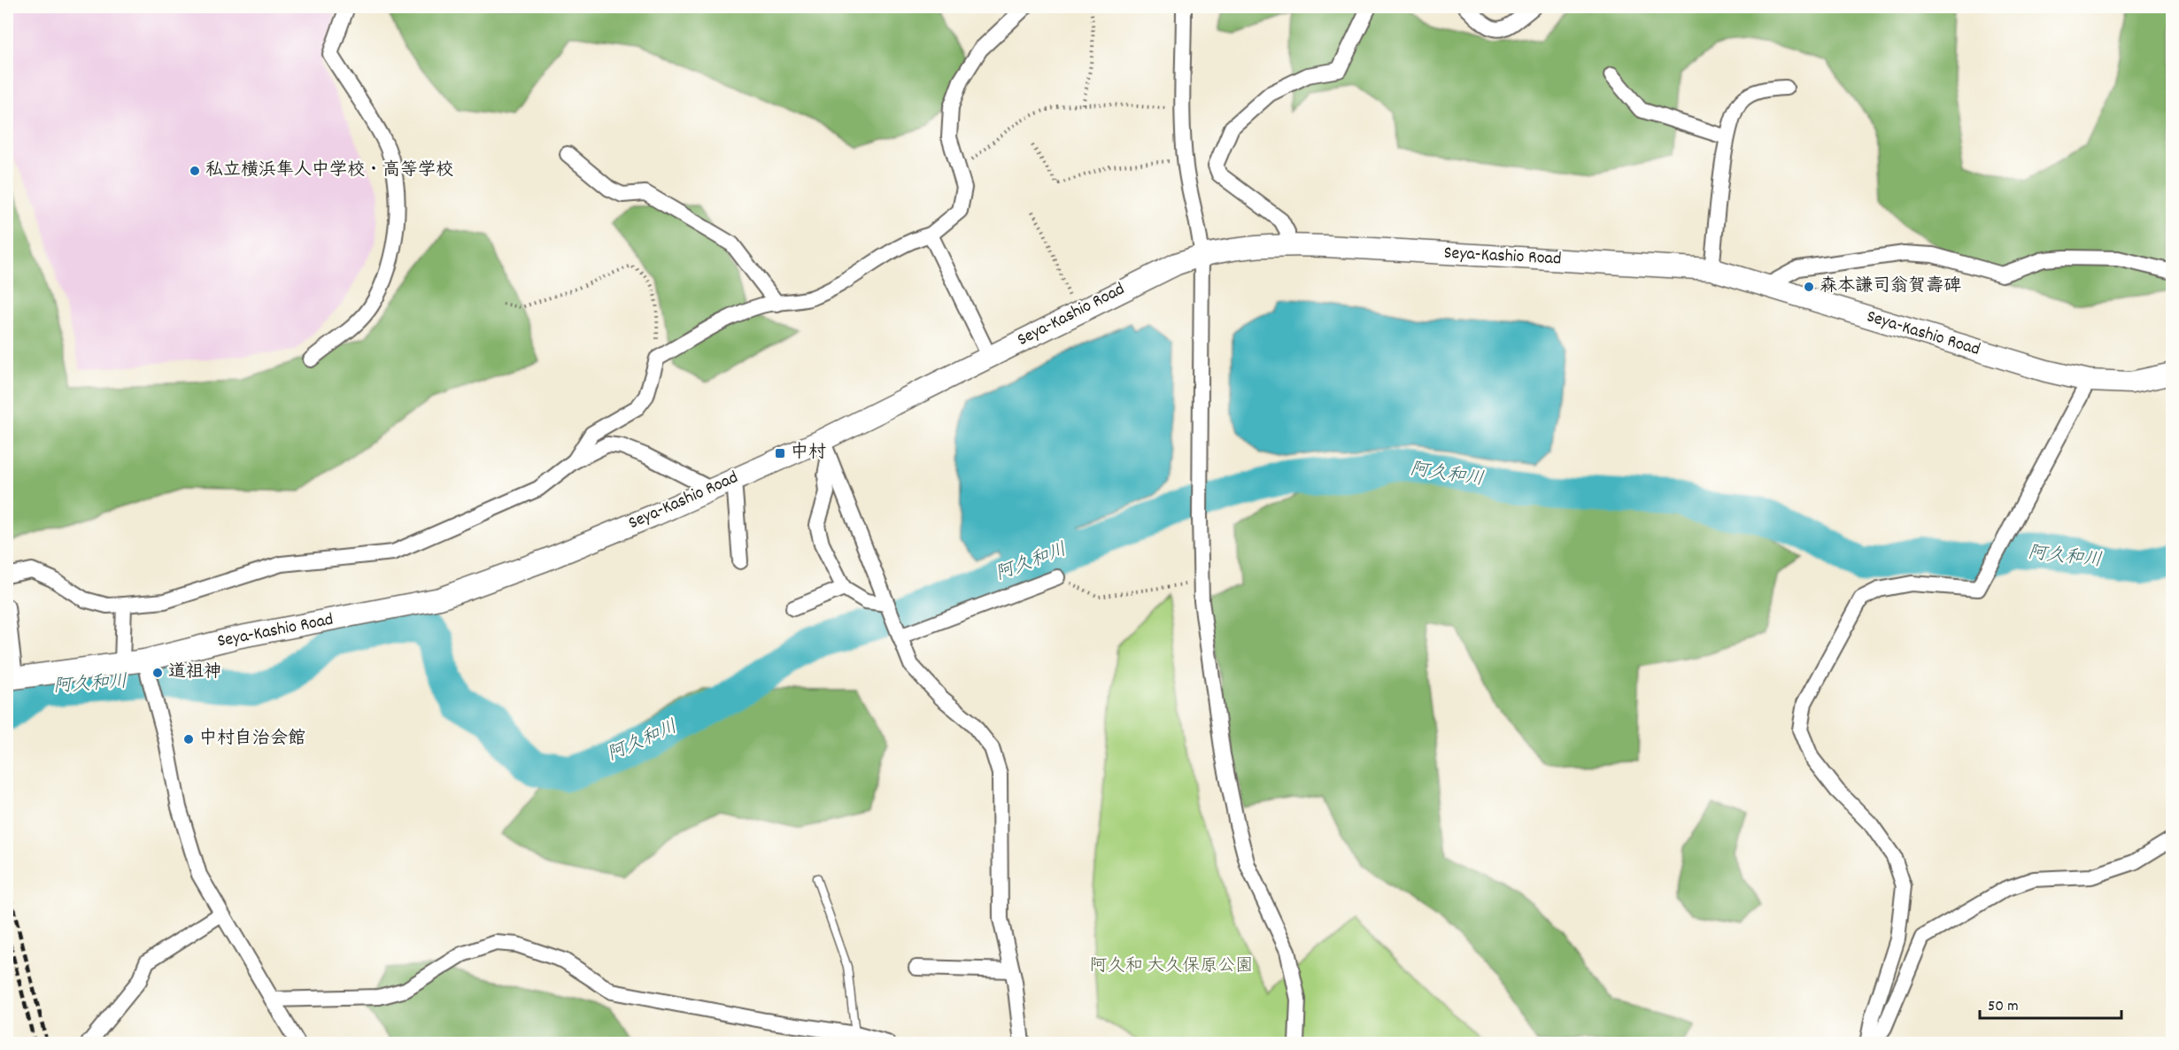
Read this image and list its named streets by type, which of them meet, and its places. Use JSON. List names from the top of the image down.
{
  "streets": {
    "main road": ["Seya-Kashio Road"]
  },
  "water": ["阿久和川"],
  "parks": ["阿久和 大久保原公園"],
  "places": {
    "other": [
      "私立横浜隼人中学校・高等学校",
      "森本謙司翁賀壽碑",
      "道祖神",
      "中村自治会館"
    ],
    "transit": ["中村"]
  },
  "scale_bar": "50 m"
}
